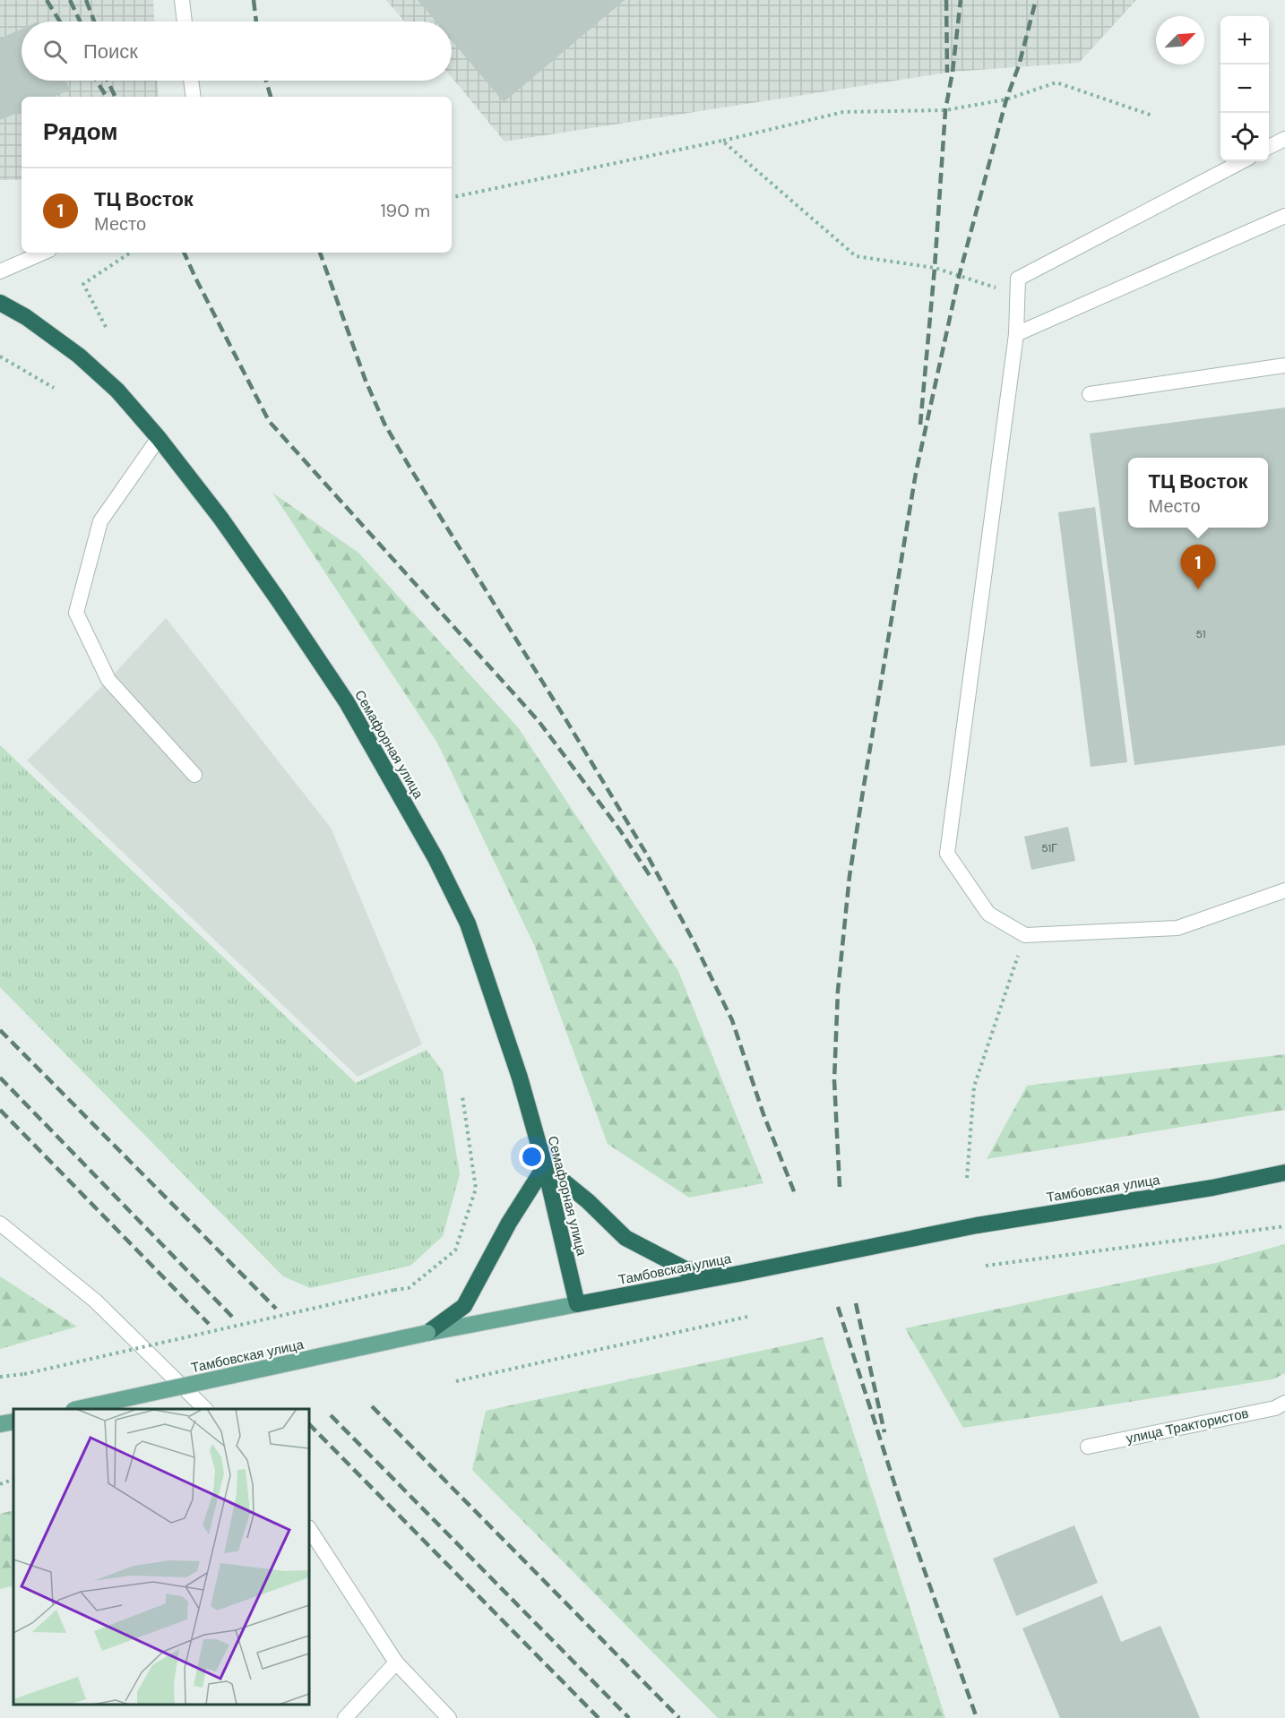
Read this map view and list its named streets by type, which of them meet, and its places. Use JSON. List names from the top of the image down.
{
  "streets": {
    "highway": ["Семафорная улица", "Тамбовская улица"],
    "lane": ["улица Трактористов"]
  },
  "crossings": [
    ["Семафорная улица", "Тамбовская улица"]
  ],
  "house_numbers": ["51", "51Г"],
  "north": "top right",
  "page": {
    "map_buttons": ["+", "−"],
    "search": "Поиск",
    "heading": "Рядом",
    "list": [
      {
        "mark": "1",
        "name": "ТЦ Восток",
        "note": "Место",
        "value": "190 m"
      }
    ],
    "popup": ["ТЦ Восток", "Место"],
    "pins": "1"
  }
}
